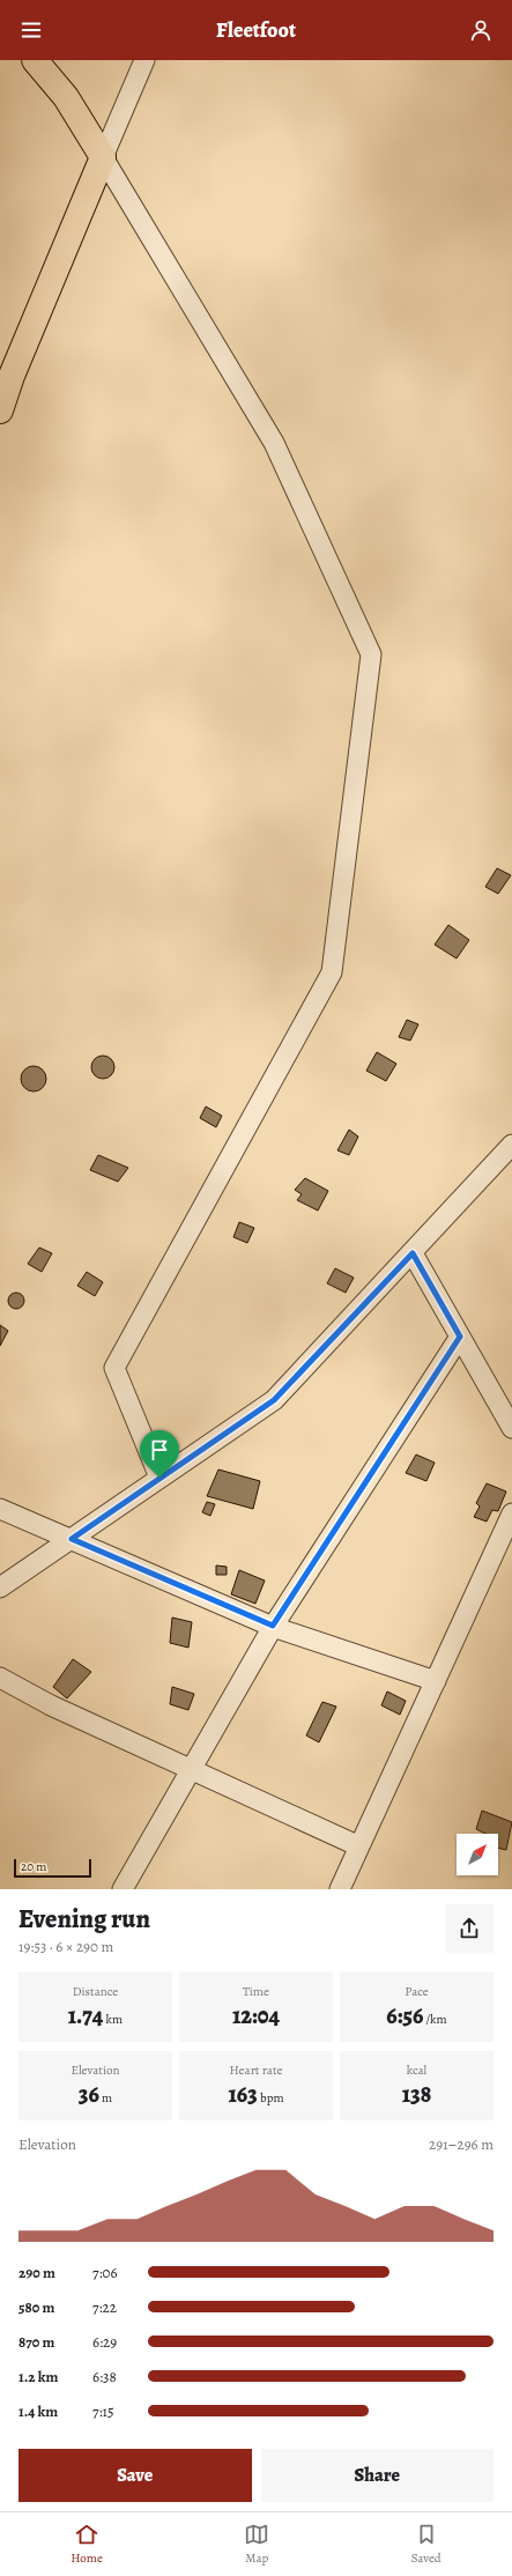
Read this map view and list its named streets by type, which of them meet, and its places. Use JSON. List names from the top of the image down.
{
  "scale_bar": "20 m",
  "north": "top right",
  "page": {
    "header": "Fleetfoot",
    "scale": "20 m",
    "heading": ["Evening run", "19:53 · 6 × 290 m"],
    "stats": [
      ["Distance", "1.74 km"],
      ["Time", "12:04"],
      ["Pace", "6:56 /km"],
      ["Elevation", "36 m"],
      ["Heart rate", "163 bpm"],
      ["kcal", "138"]
    ],
    "chart": ["Elevation", "291–296 m"],
    "list": [
      {
        "name": "290 m",
        "note": "7:06"
      },
      {
        "name": "580 m",
        "note": "7:22"
      },
      {
        "name": "870 m",
        "note": "6:29"
      },
      {
        "name": "1.2 km",
        "note": "6:38"
      },
      {
        "name": "1.4 km",
        "note": "7:15"
      }
    ],
    "buttons": ["Save", "Share"],
    "tabs": ["Home", "Map", "Saved"]
  }
}
